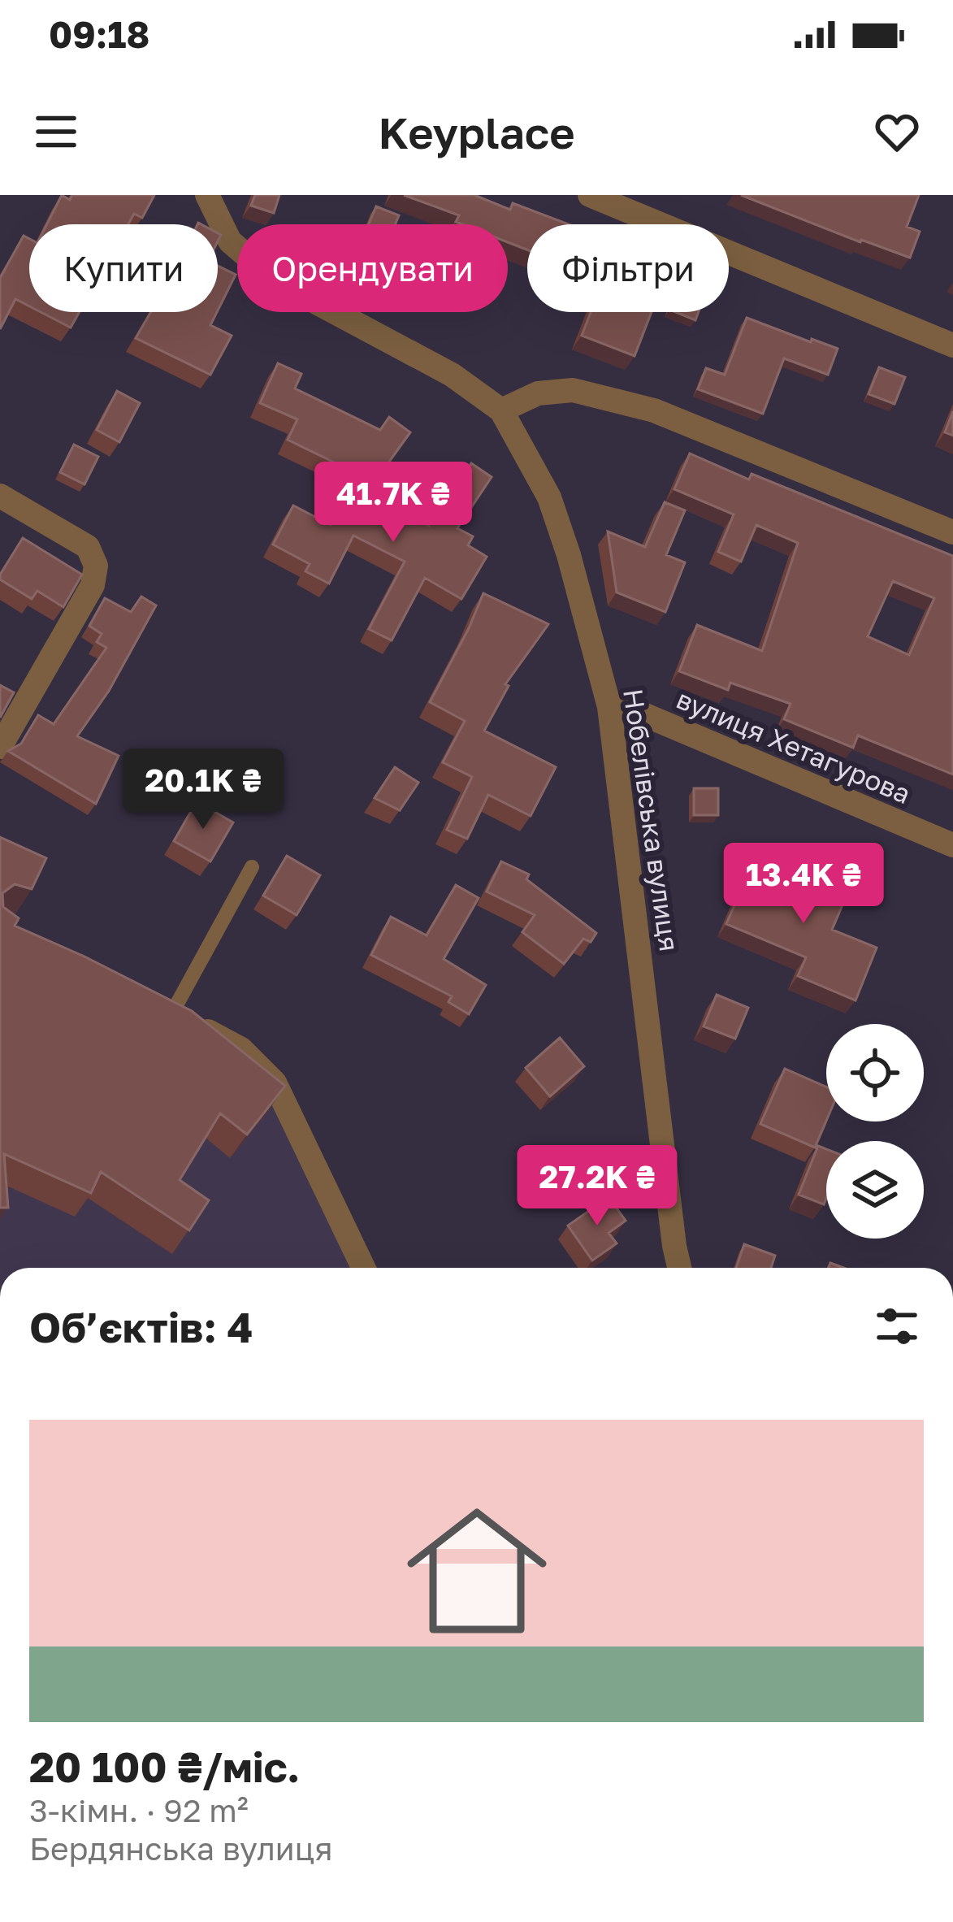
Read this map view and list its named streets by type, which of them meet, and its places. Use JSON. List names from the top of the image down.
{
  "streets": {
    "street": ["вулиця Хетагурова", "Нобелівська вулиця"]
  },
  "crossings": [
    ["вулиця Хетагурова", "Нобелівська вулиця"]
  ],
  "page": {
    "status": "09:18",
    "header": "Keyplace",
    "chip": ["Купити", "Орендувати", "Фільтри"],
    "price": [
      "41.7K ₴",
      "20.1K ₴",
      "13.4K ₴",
      "27.2K ₴"
    ],
    "heading": "Об’єктів: 4",
    "list": [
      {
        "name": "20 100 ₴/міс.",
        "note": "3-кімн. · 92 m² · Бердянська вулиця"
      }
    ]
  }
}
